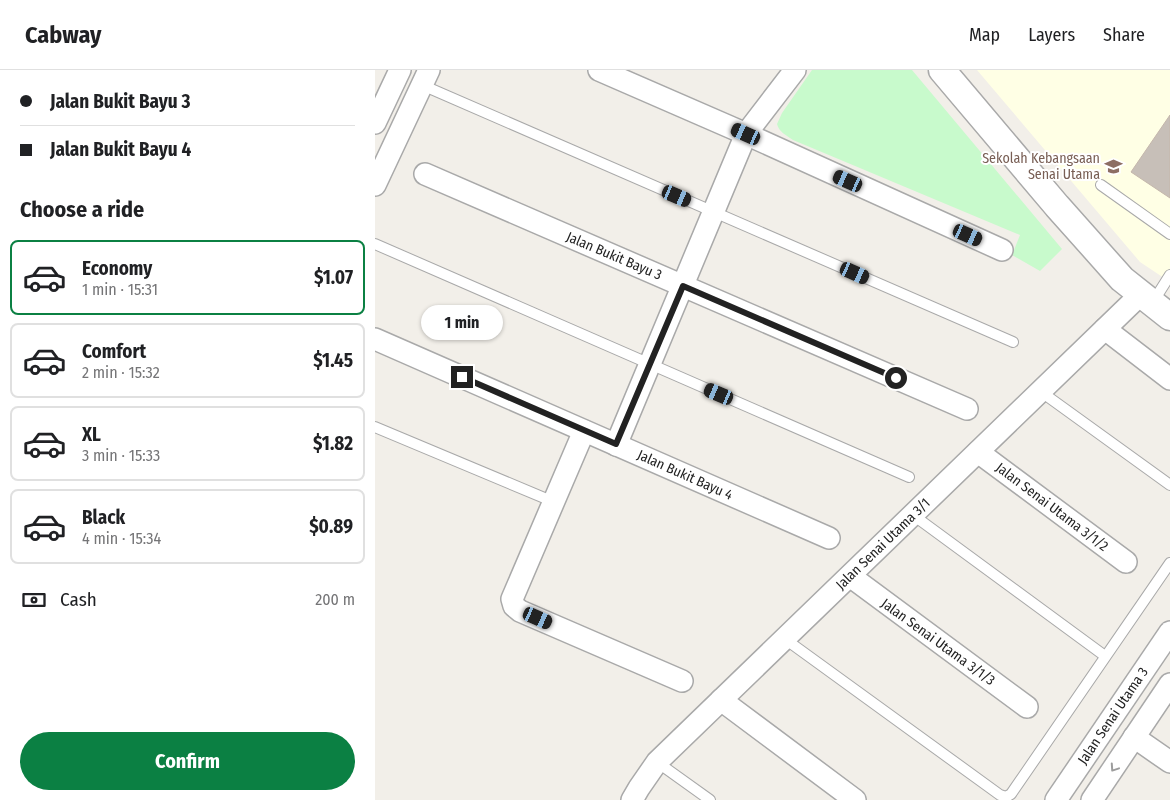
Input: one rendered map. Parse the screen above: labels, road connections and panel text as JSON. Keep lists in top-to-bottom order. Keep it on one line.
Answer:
{"streets":{"street":["Jalan Bukit Bayu 3","Jalan Bukit Bayu 4","Jalan Senai Utama 3/1/2","Jalan Senai Utama 3/1","Jalan Senai Utama 3/1/3","Jalan Senai Utama 3"]},"crossings":[["Jalan Senai Utama 3/1/2","Jalan Senai Utama 3/1"],["Jalan Senai Utama 3/1","Jalan Senai Utama 3/1/3"]],"places":{"school or university":["Sekolah Kebangsaan Senai Utama"]},"page":{"header":"Cabway","nav":["Map","Layers","Share"],"banner":["Jalan Bukit Bayu 3","Jalan Bukit Bayu 4"],"heading":"Choose a ride","list":[{"name":"Economy","note":"1 min · 15:31","value":"$1.07"},{"name":"Comfort","note":"2 min · 15:32","value":"$1.45"},{"name":"XL","note":"3 min · 15:33","value":"$1.82"},{"name":"Black","note":"4 min · 15:34","value":"$0.89"}],"bubble":"1 min","pay":["Cash","200 m"],"buttons":"Confirm"}}
